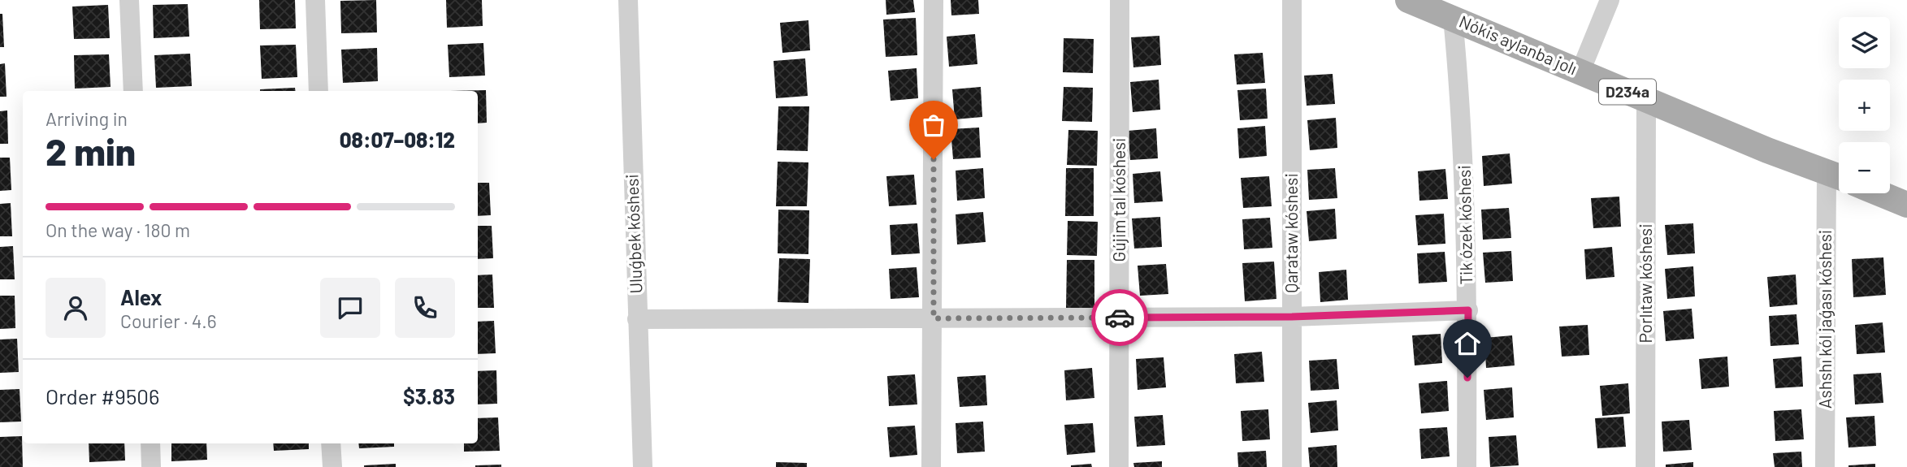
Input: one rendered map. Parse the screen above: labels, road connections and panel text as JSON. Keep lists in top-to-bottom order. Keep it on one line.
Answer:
{"streets":{"main road":["Nókis aylanba jolı","D234a"],"street":["Gújim tal kóshesi","Tik ózek kóshesi","Qarataw kóshesi","Uluǵbek kóshesi","Porlıtaw kóshesi","Ashshı kól jaǵası kóshesi"]},"crossings":[["Nókis aylanba jolı","Tik ózek kóshesi"],["Nókis aylanba jolı","Porlıtaw kóshesi"],["Nókis aylanba jolı","Ashshı kól jaǵası kóshesi"]],"page":{"map_buttons":["+","−"],"heading":["2 min","Arriving in","08:07–08:12"],"panel":["Alex","Courier · 4.6","Order #9506","$3.83"],"bar":"On the way · 180 m"}}
